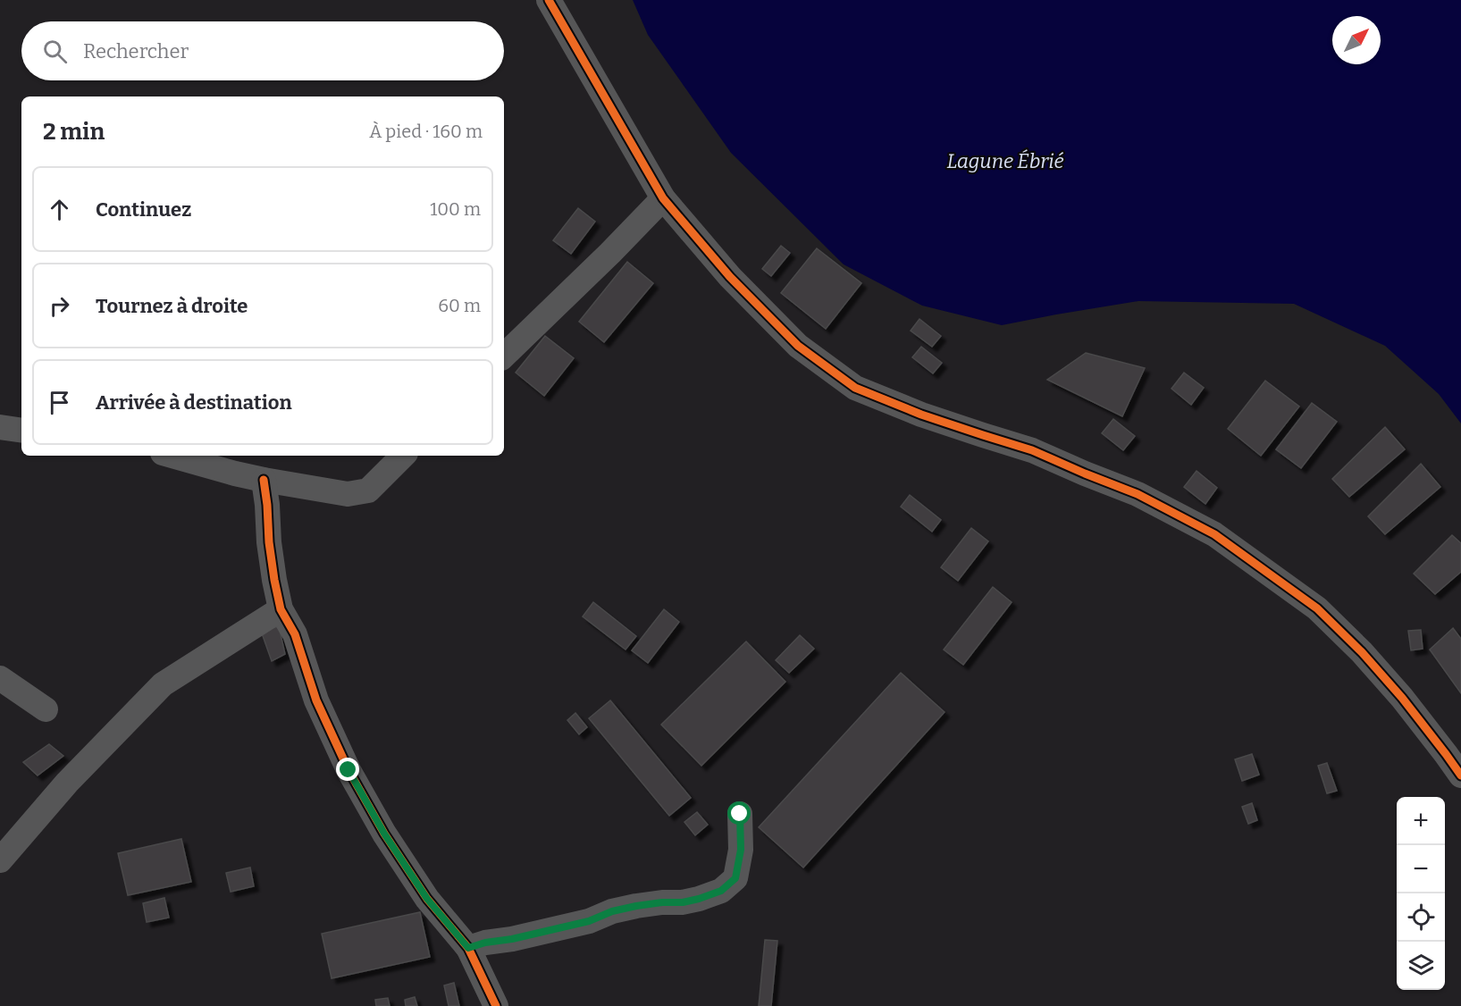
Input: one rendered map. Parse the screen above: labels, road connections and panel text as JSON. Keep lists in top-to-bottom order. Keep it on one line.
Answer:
{"water":["Lagune Ébrié"],"north":"top right","page":{"search":"Rechercher","heading":["2 min","À pied · 160 m"],"list":[["Continuez","100 m"],["Tournez à droite","60 m"],"Arrivée à destination"],"map_buttons":["+","−"]}}
